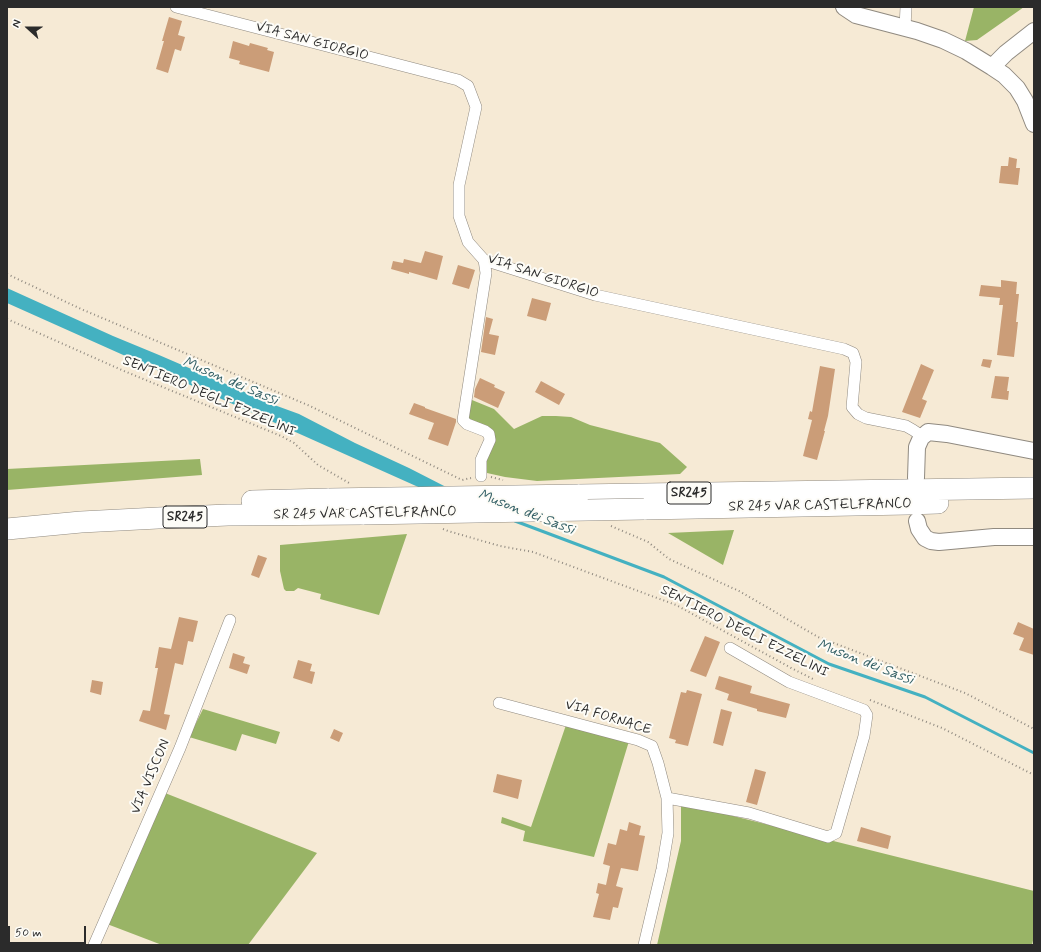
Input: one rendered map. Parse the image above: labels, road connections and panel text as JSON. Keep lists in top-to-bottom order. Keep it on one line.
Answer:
{"streets":{"highway":["SR245","SR 245 VAR CASTELFRANCO"],"street":["VIA SAN GIORGIO","VIA FORNACE","VIA VISCON"],"path":["SENTIERO DEGLI EZZELINI"]},"water":["Muson dei Sassi"],"scale_bar":"50 m","north":"left"}
